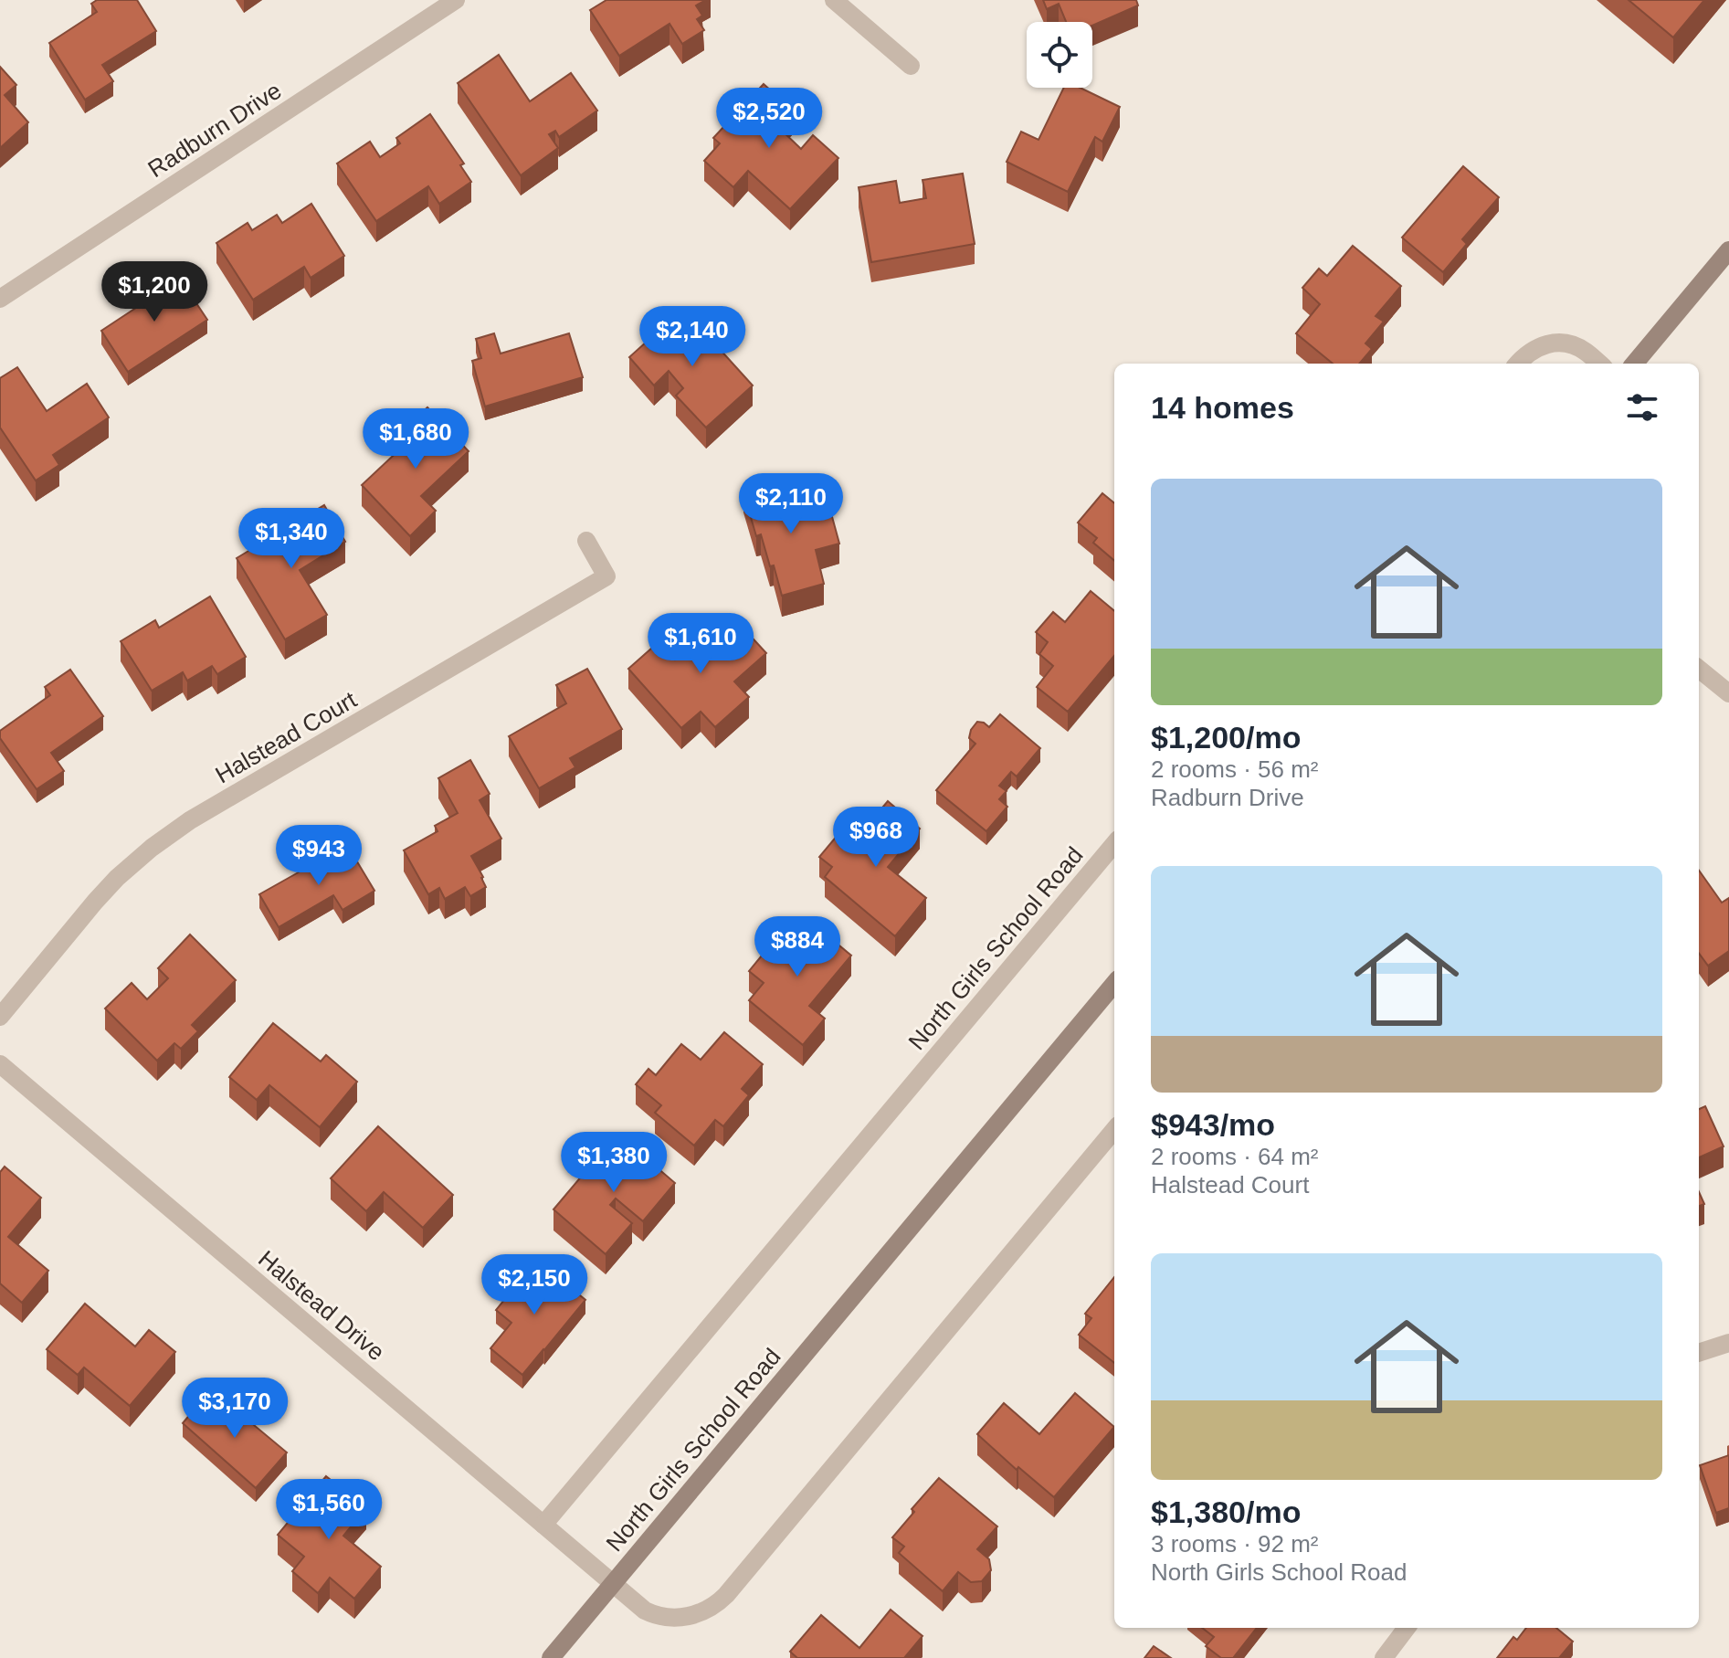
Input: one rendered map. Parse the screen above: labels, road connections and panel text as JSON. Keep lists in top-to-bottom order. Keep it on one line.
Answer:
{"streets":{"main road":["North Girls School Road"],"street":["Radburn Drive","Halstead Court","Halstead Drive"]},"crossings":[["North Girls School Road","Halstead Drive"]],"page":{"price":["$2,520","$1,200","$2,140","$1,680","$2,110","$1,340","$1,610","$968","$943","$884","$1,380","$2,150","$3,170","$1,560"],"heading":"14 homes","list":[{"name":"$1,200/mo","note":"2 rooms · 56 m² · Radburn Drive"},{"name":"$943/mo","note":"2 rooms · 64 m² · Halstead Court"},{"name":"$1,380/mo","note":"3 rooms · 92 m² · North Girls School Road"}]}}
